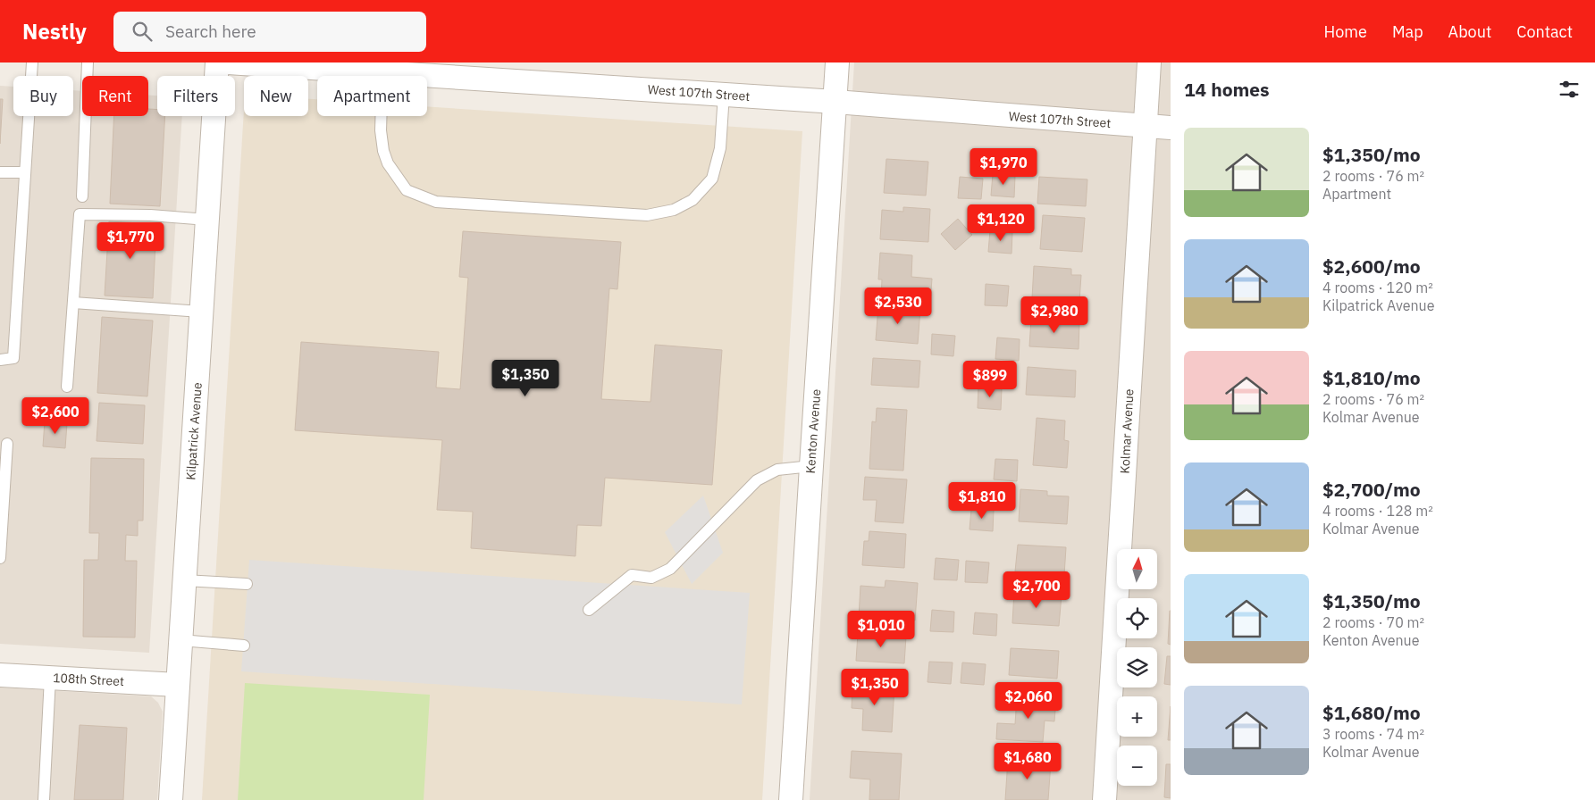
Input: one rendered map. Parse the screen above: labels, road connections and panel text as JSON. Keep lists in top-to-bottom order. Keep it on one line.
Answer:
{"streets":{"street":["West 107th Street","Kilpatrick Avenue","Kenton Avenue","Kolmar Avenue","108th Street"]},"crossings":[["West 107th Street","Kenton Avenue"],["West 107th Street","Kolmar Avenue"],["Kilpatrick Avenue","108th Street"]],"north":"top","page":{"header":"Nestly","search":"Search here","nav":["Home","Map","About","Contact"],"heading":"14 homes","chip":["Buy","Rent","Filters","New","Apartment"],"list":[{"name":"$1,350/mo","note":"2 rooms · 76 m² · Apartment"},{"name":"$2,600/mo","note":"4 rooms · 120 m² · Kilpatrick Avenue"},{"name":"$1,810/mo","note":"2 rooms · 76 m² · Kolmar Avenue"},{"name":"$2,700/mo","note":"4 rooms · 128 m² · Kolmar Avenue"},{"name":"$1,350/mo","note":"2 rooms · 70 m² · Kenton Avenue"},{"name":"$1,680/mo","note":"3 rooms · 74 m² · Kolmar Avenue"}],"price":["$1,970","$1,120","$1,770","$2,530","$2,980","$1,350","$899","$2,600","$1,810","$2,700","$1,010","$1,350","$2,060","$1,680"],"map_buttons":["+","−"]}}
